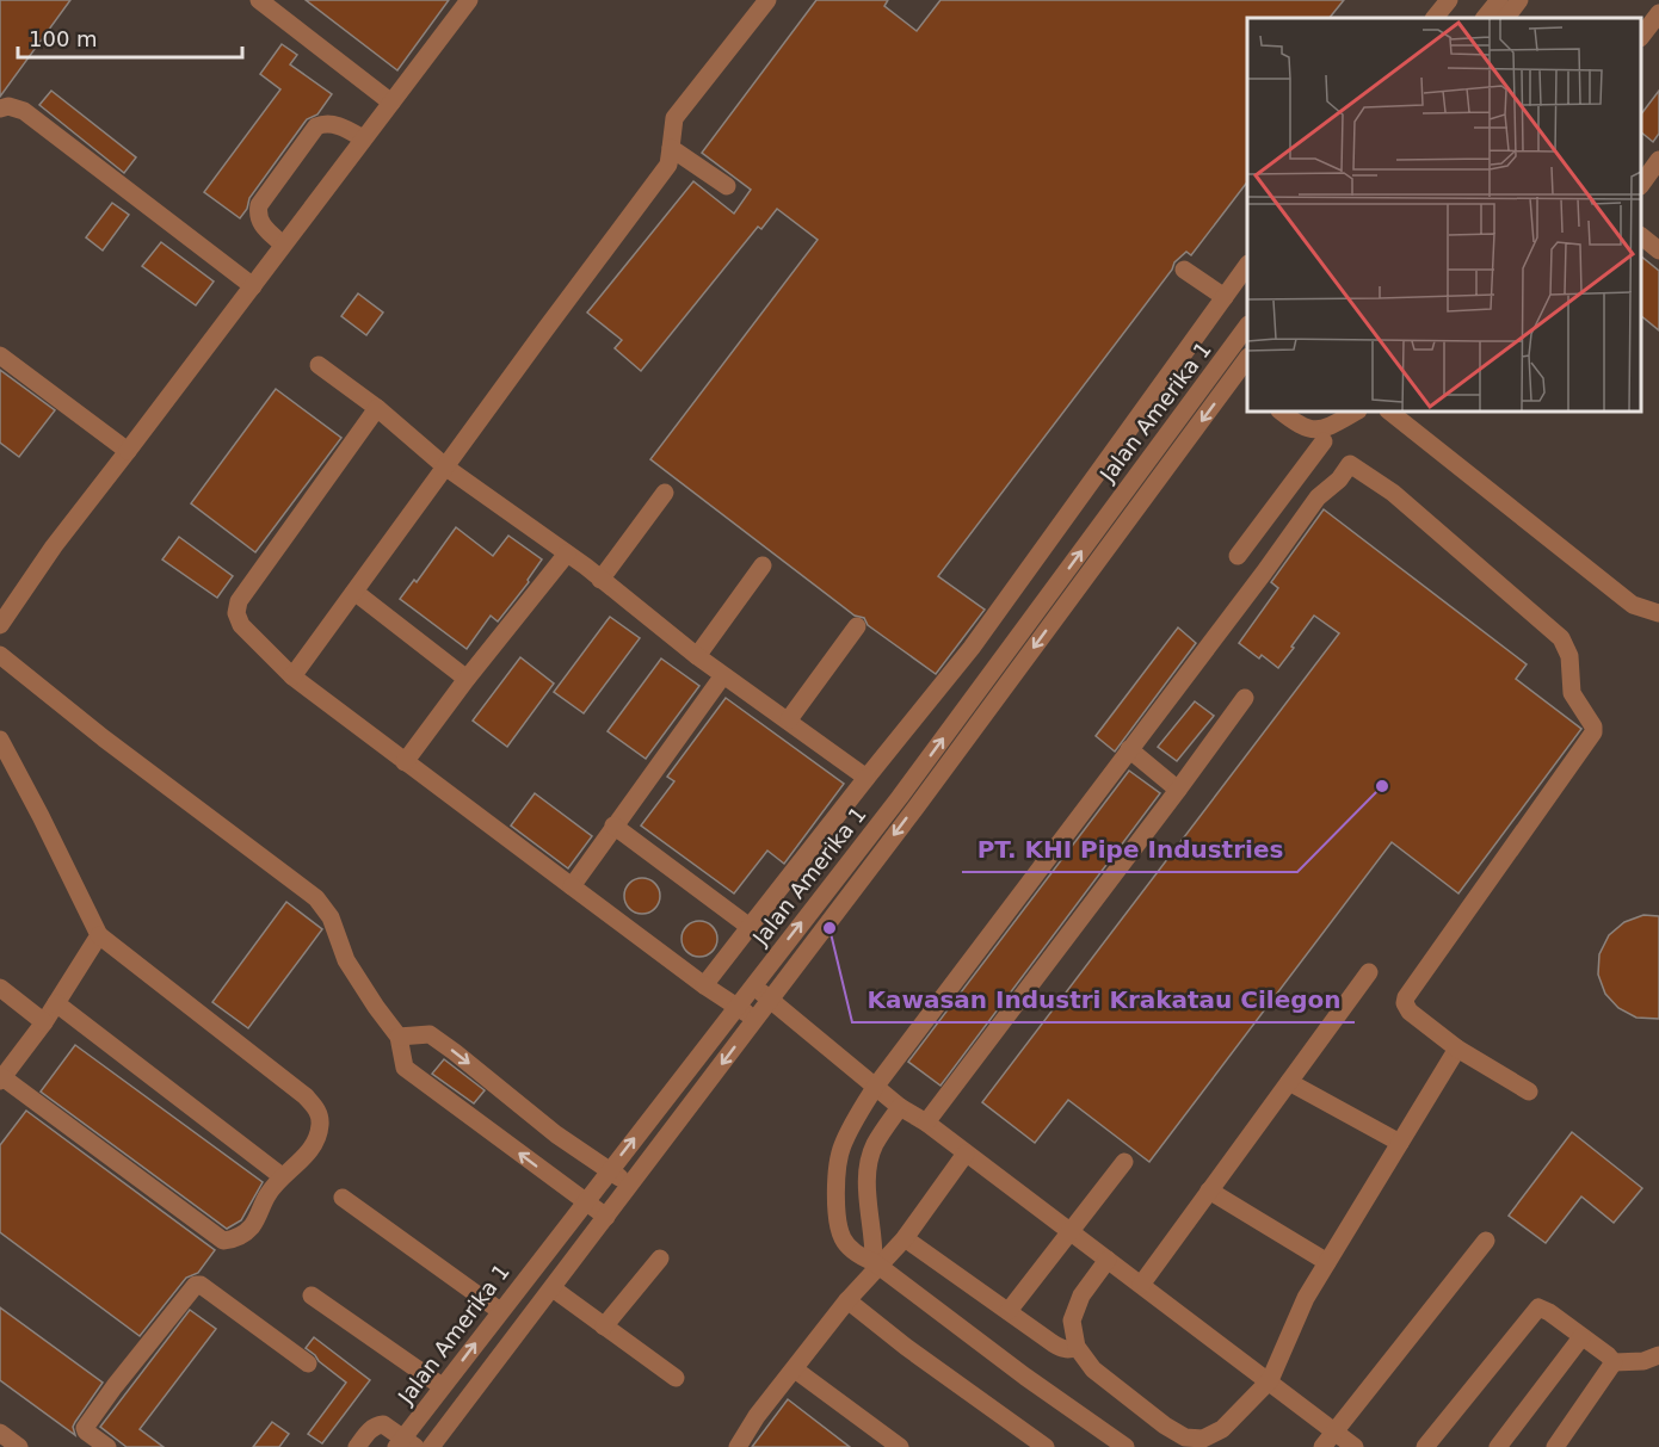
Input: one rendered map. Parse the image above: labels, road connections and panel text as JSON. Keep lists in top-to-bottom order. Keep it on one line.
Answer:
{"streets":{"street":["Jalan Amerika 1"]},"places":["PT. KHI Pipe Industries","Kawasan Industri Krakatau Cilegon"],"scale_bar":"100 m"}
